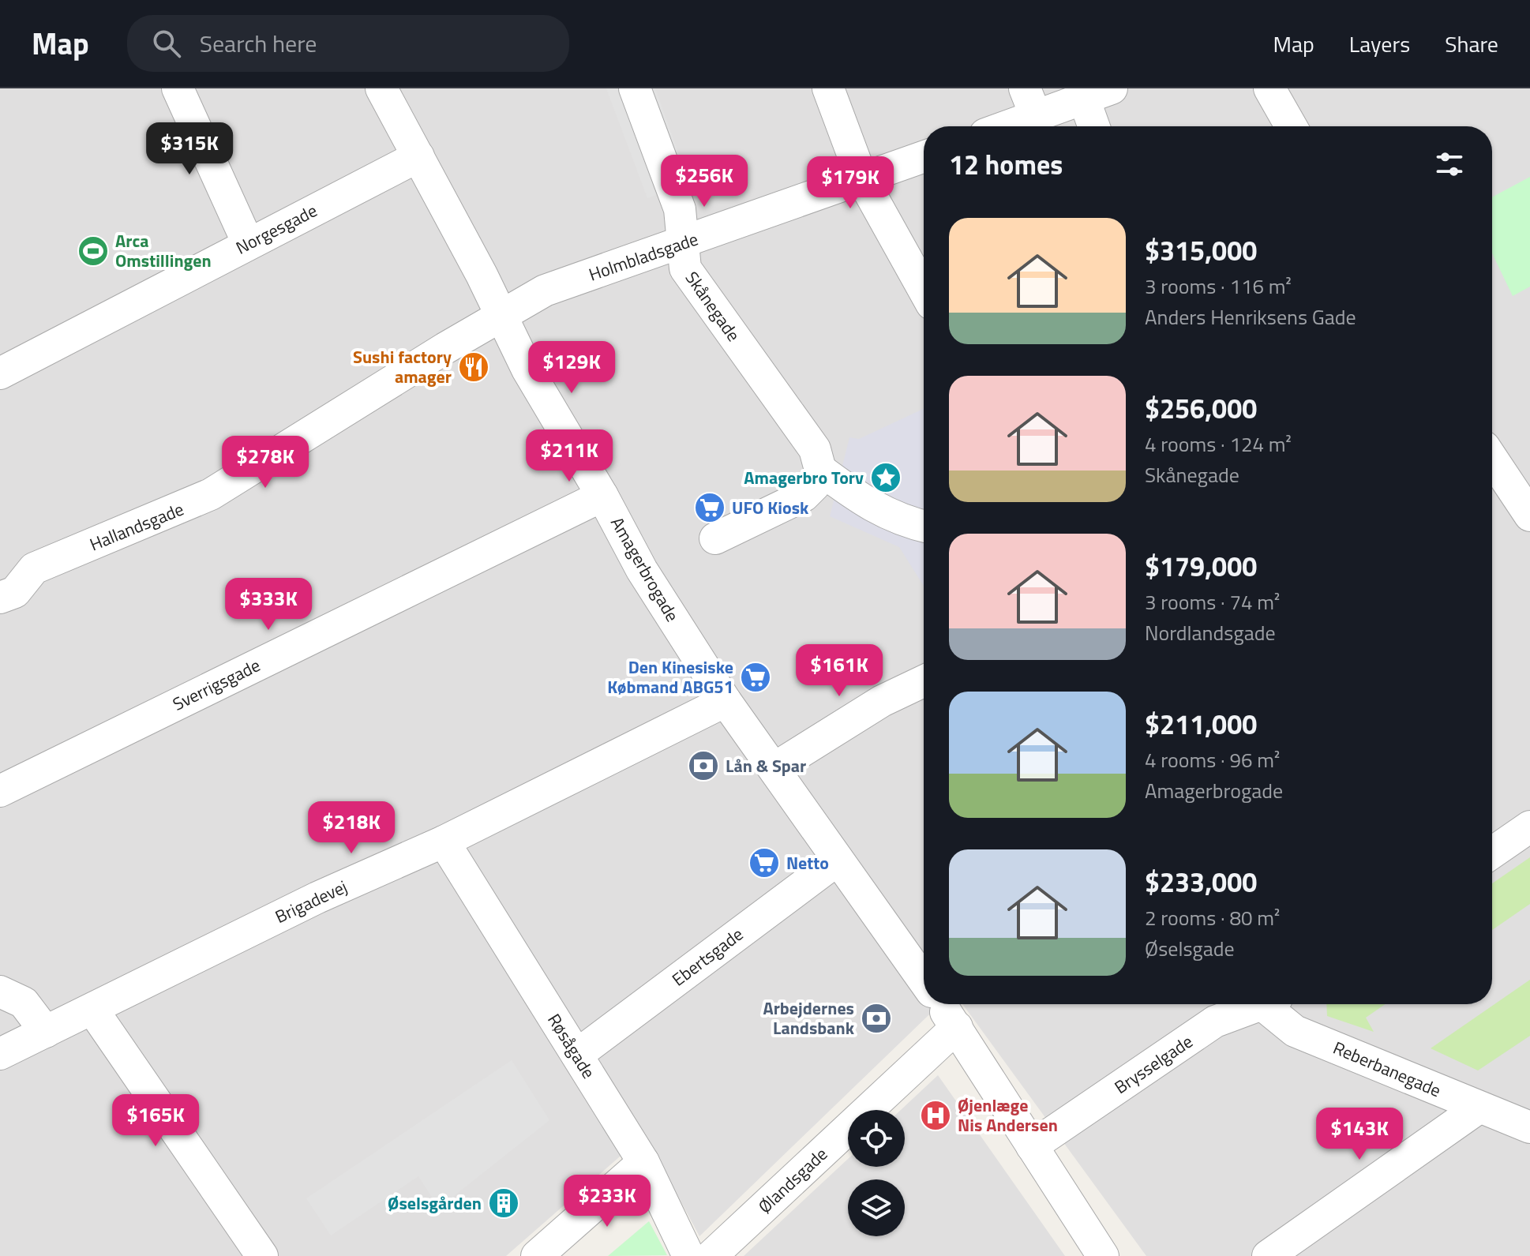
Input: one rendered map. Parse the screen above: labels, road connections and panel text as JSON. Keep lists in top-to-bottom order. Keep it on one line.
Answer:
{"streets":{"street":["Norgesgade","Holmbladsgade","Skånegade","Hallandsgade","Amagerbrogade","Sverrigsgade","Brigadevej","Ebertsgade","Røsågade","Brysselgade","Reberbanegade","Ølandsgade"]},"crossings":[["Norgesgade","Amagerbrogade"],["Holmbladsgade","Skånegade"],["Holmbladsgade","Hallandsgade"],["Holmbladsgade","Amagerbrogade"],["Hallandsgade","Amagerbrogade"],["Amagerbrogade","Sverrigsgade"],["Amagerbrogade","Brigadevej"],["Amagerbrogade","Ebertsgade"],["Brigadevej","Røsågade"],["Ebertsgade","Røsågade"]],"places":{"sports":["Arca Omstillingen"],"restaurant":["Sushi factory amager"],"place":["Amagerbro Torv"],"supermarket":["UFO Kiosk","Den Kinesiske Købmand ABG51","Netto"],"bank":["Lån & Spar","Arbejdernes Landsbank"],"hospital":["Øjenlæge Nis Andersen"],"building":["Øselsgården"]},"page":{"header":"Map","search":"Search here","nav":["Map","Layers","Share"],"price":["$315K","$256K","$179K","$129K","$211K","$278K","$333K","$161K","$218K","$165K","$143K","$233K"],"heading":"12 homes","list":[{"name":"$315,000","note":"3 rooms · 116 m² · Anders Henriksens Gade"},{"name":"$256,000","note":"4 rooms · 124 m² · Skånegade"},{"name":"$179,000","note":"3 rooms · 74 m² · Nordlandsgade"},{"name":"$211,000","note":"4 rooms · 96 m² · Amagerbrogade"},{"name":"$233,000","note":"2 rooms · 80 m² · Øselsgade"}]}}
